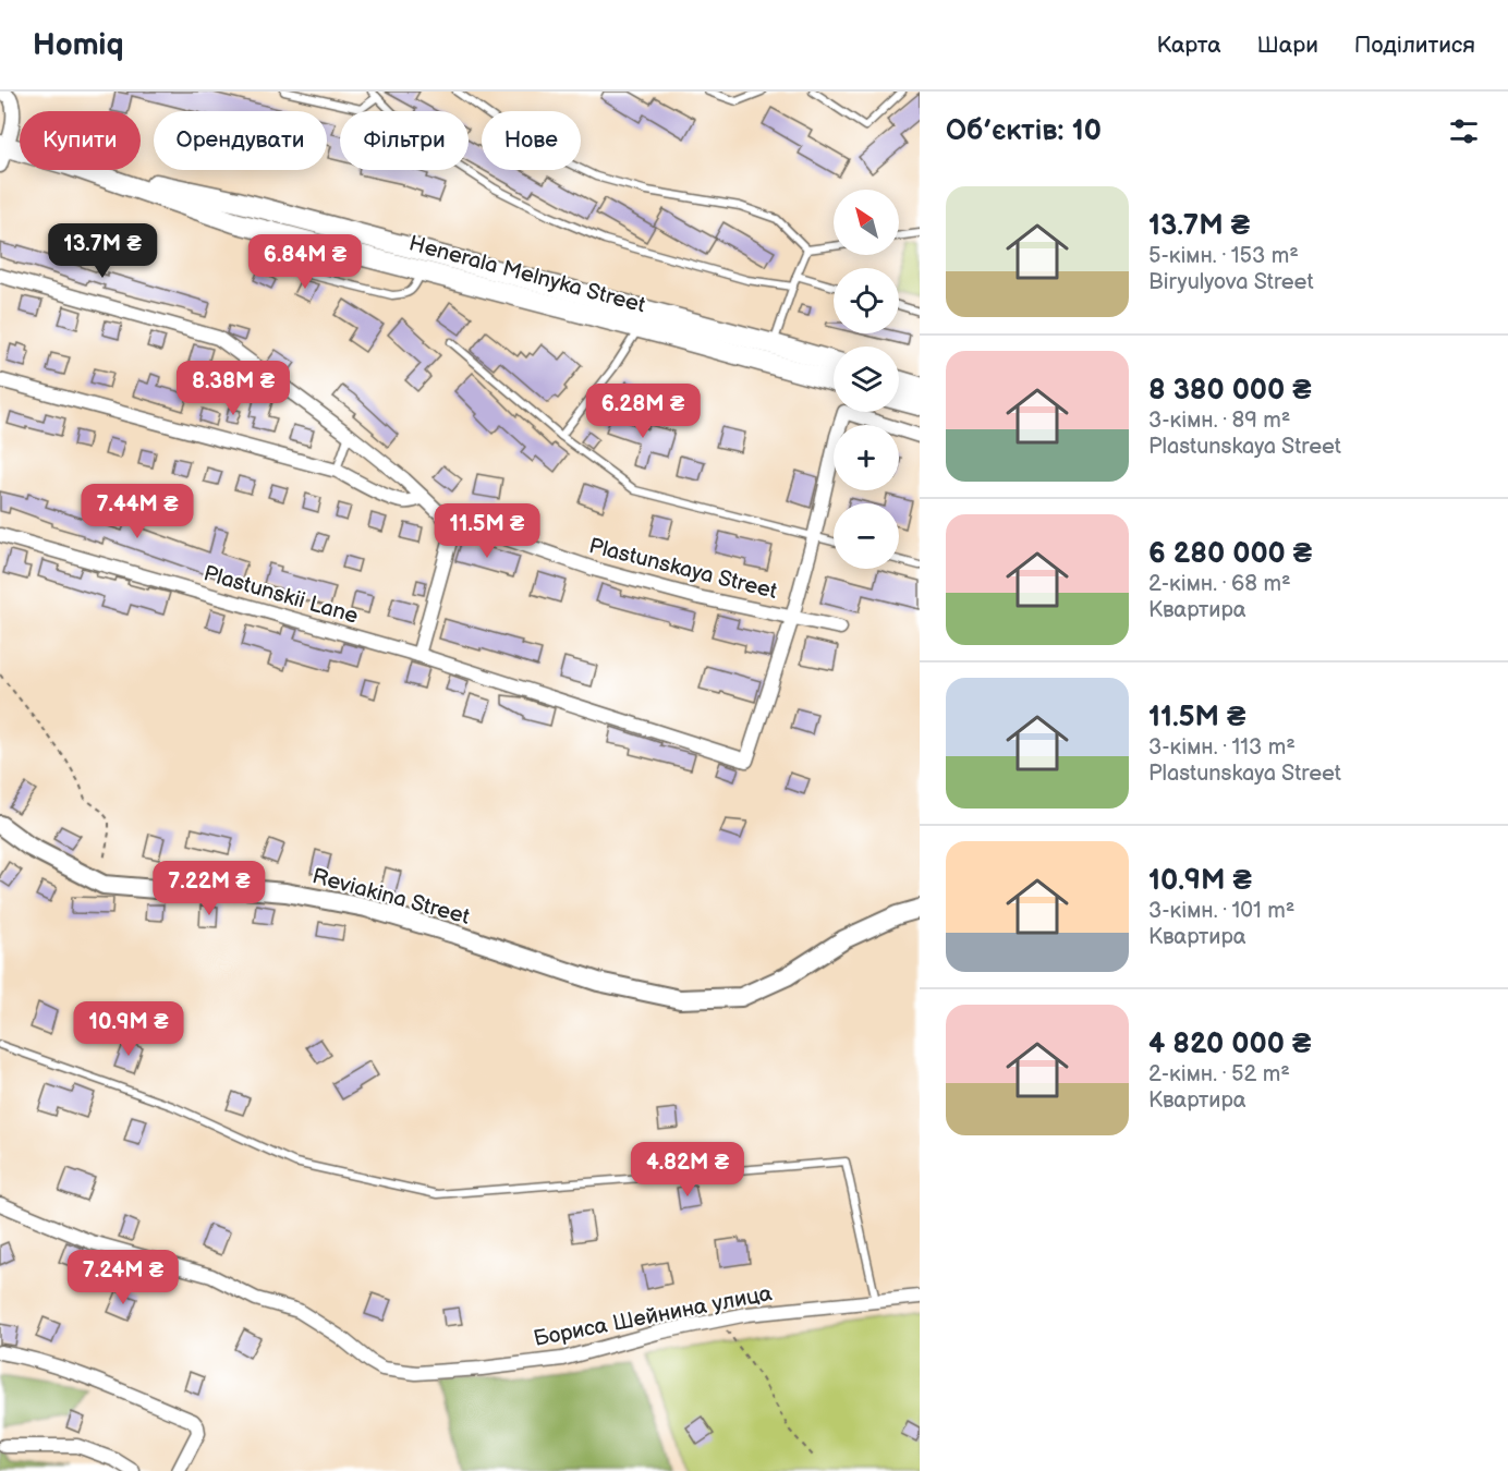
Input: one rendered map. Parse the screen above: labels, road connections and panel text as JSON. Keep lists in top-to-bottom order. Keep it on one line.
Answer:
{"streets":{"main road":["Henerala Melnyka Street","Reviakina Street"],"street":["Plastunskaya Street","Plastunskii Lane","Бориса Шейнина улица"]},"crossings":[["Plastunskaya Street","Plastunskii Lane"]],"north":"top left","page":{"header":"Homiq","nav":["Карта","Шари","Поділитися"],"heading":"Об’єктів: 10","chip":["Купити","Орендувати","Фільтри","Нове"],"list":[{"name":"13.7M ₴","note":"5-кімн. · 153 m² · Biryulyova Street"},{"name":"8 380 000 ₴","note":"3-кімн. · 89 m² · Plastunskaya Street"},{"name":"6 280 000 ₴","note":"2-кімн. · 68 m² · Квартира"},{"name":"11.5M ₴","note":"3-кімн. · 113 m² · Plastunskaya Street"},{"name":"10.9M ₴","note":"3-кімн. · 101 m² · Квартира"},{"name":"4 820 000 ₴","note":"2-кімн. · 52 m² · Квартира"}],"map_buttons":["+","−"],"price":["13.7M ₴","6.84M ₴","8.38M ₴","6.28M ₴","7.44M ₴","11.5M ₴","7.22M ₴","10.9M ₴","4.82M ₴","7.24M ₴"]}}
